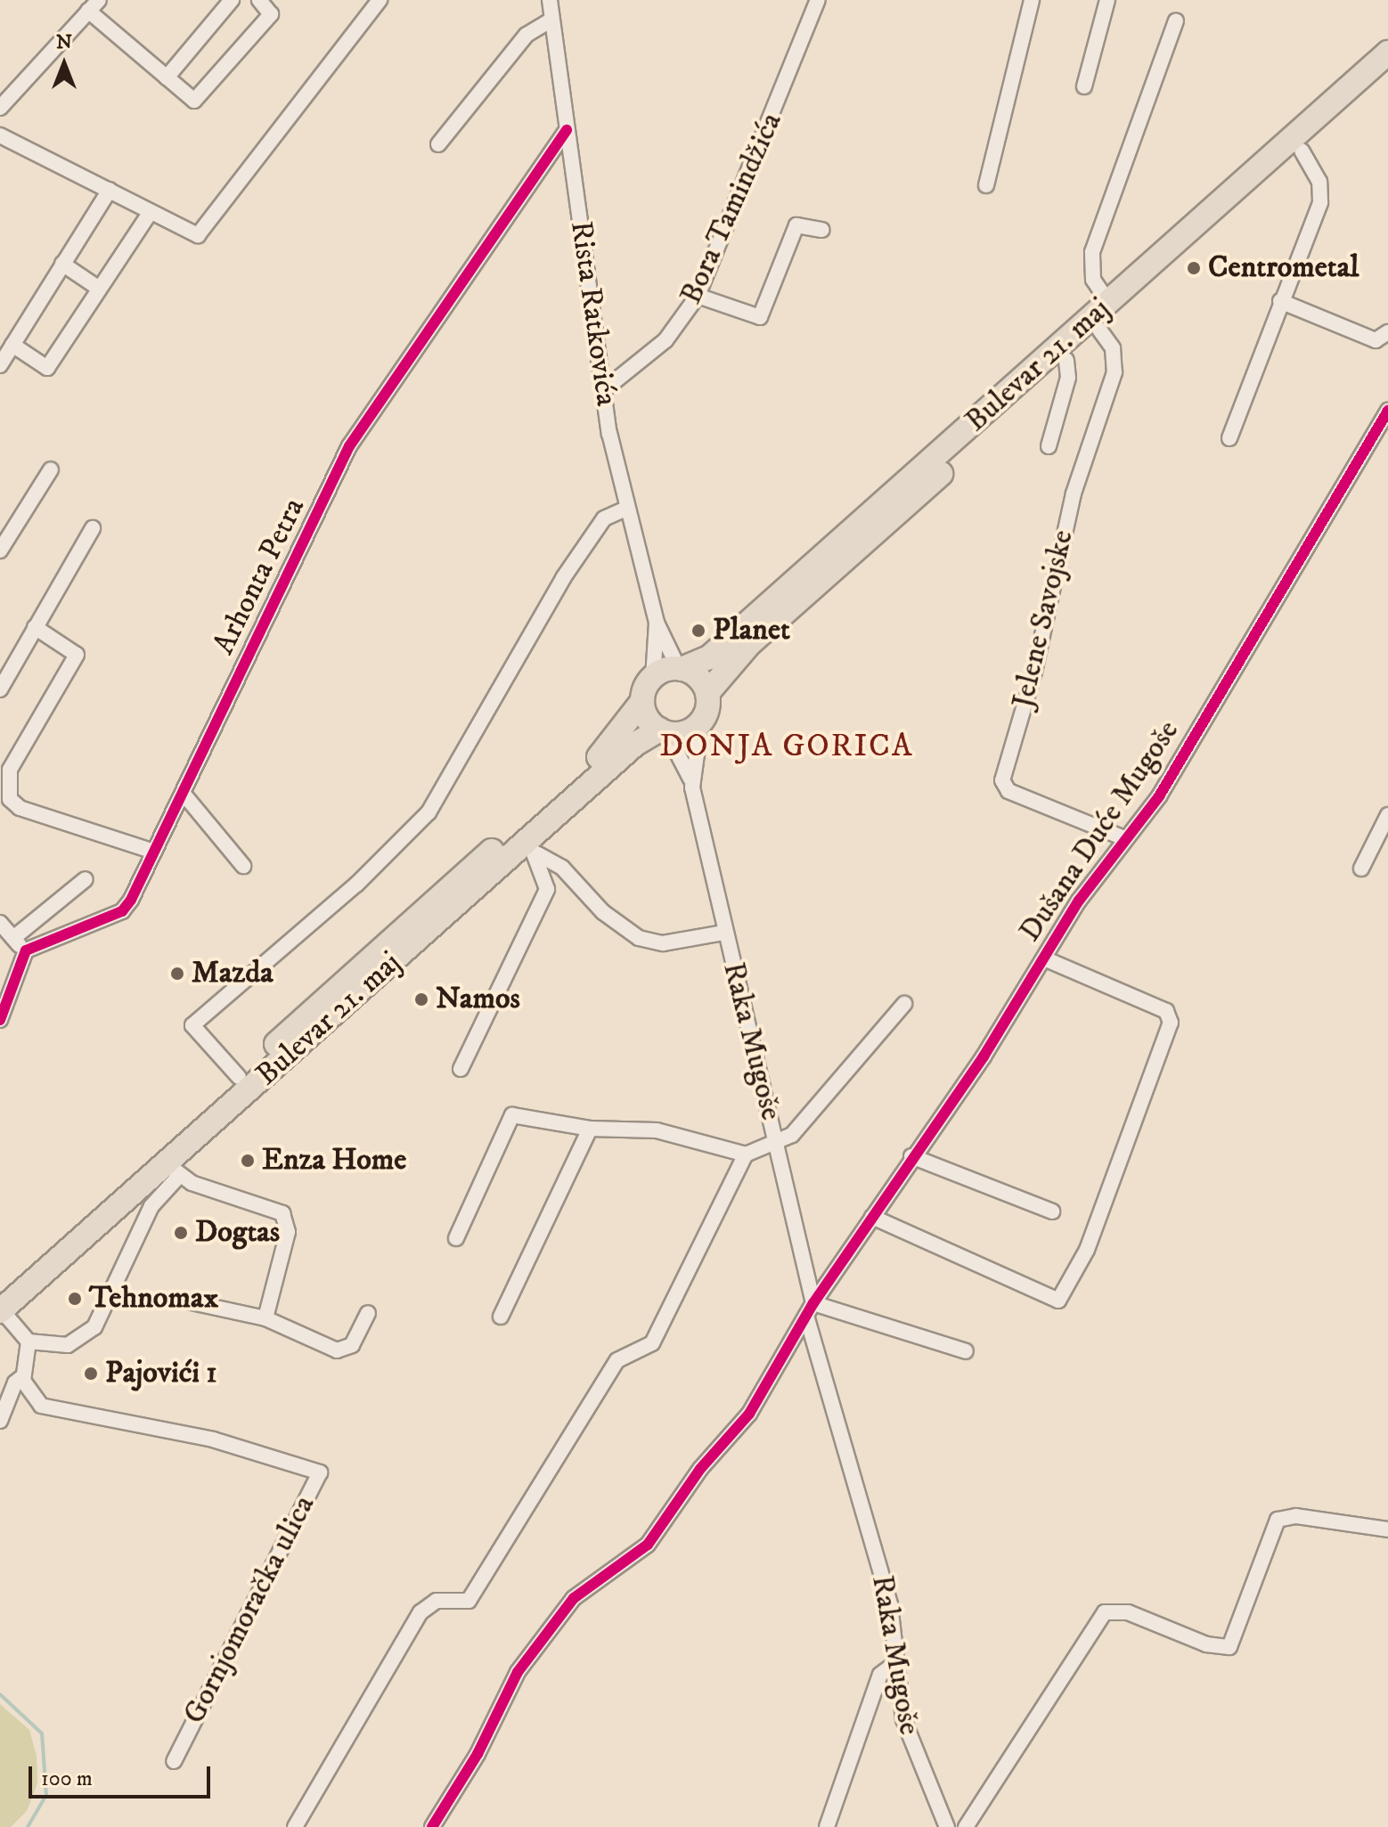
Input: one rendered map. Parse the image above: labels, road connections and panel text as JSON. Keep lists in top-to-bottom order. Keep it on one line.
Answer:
{"streets":{"main road":["Bulevar 21. maj"],"street":["Bora Tamindžića","Rista Ratkovića","Arhonta Petra","Jelene Savojske","Dušana Duće Mugoše","Raka Mugoše","Gornjomoračka ulica"]},"crossings":[["Bora Tamindžića","Rista Ratkovića"],["Rista Ratkovića","Bulevar 21. maj"],["Rista Ratkovića","Arhonta Petra"],["Rista Ratkovića","Raka Mugoše"],["Bulevar 21. maj","Jelene Savojske"],["Bulevar 21. maj","Raka Mugoše"],["Jelene Savojske","Dušana Duće Mugoše"],["Dušana Duće Mugoše","Raka Mugoše"]],"districts":["DONJA GORICA"],"places":["Centrometal","Planet","Mazda","Namos","Enza Home","Dogtas","Tehnomax","Pajovići 1"],"scale_bar":"100 m","north":"top"}
